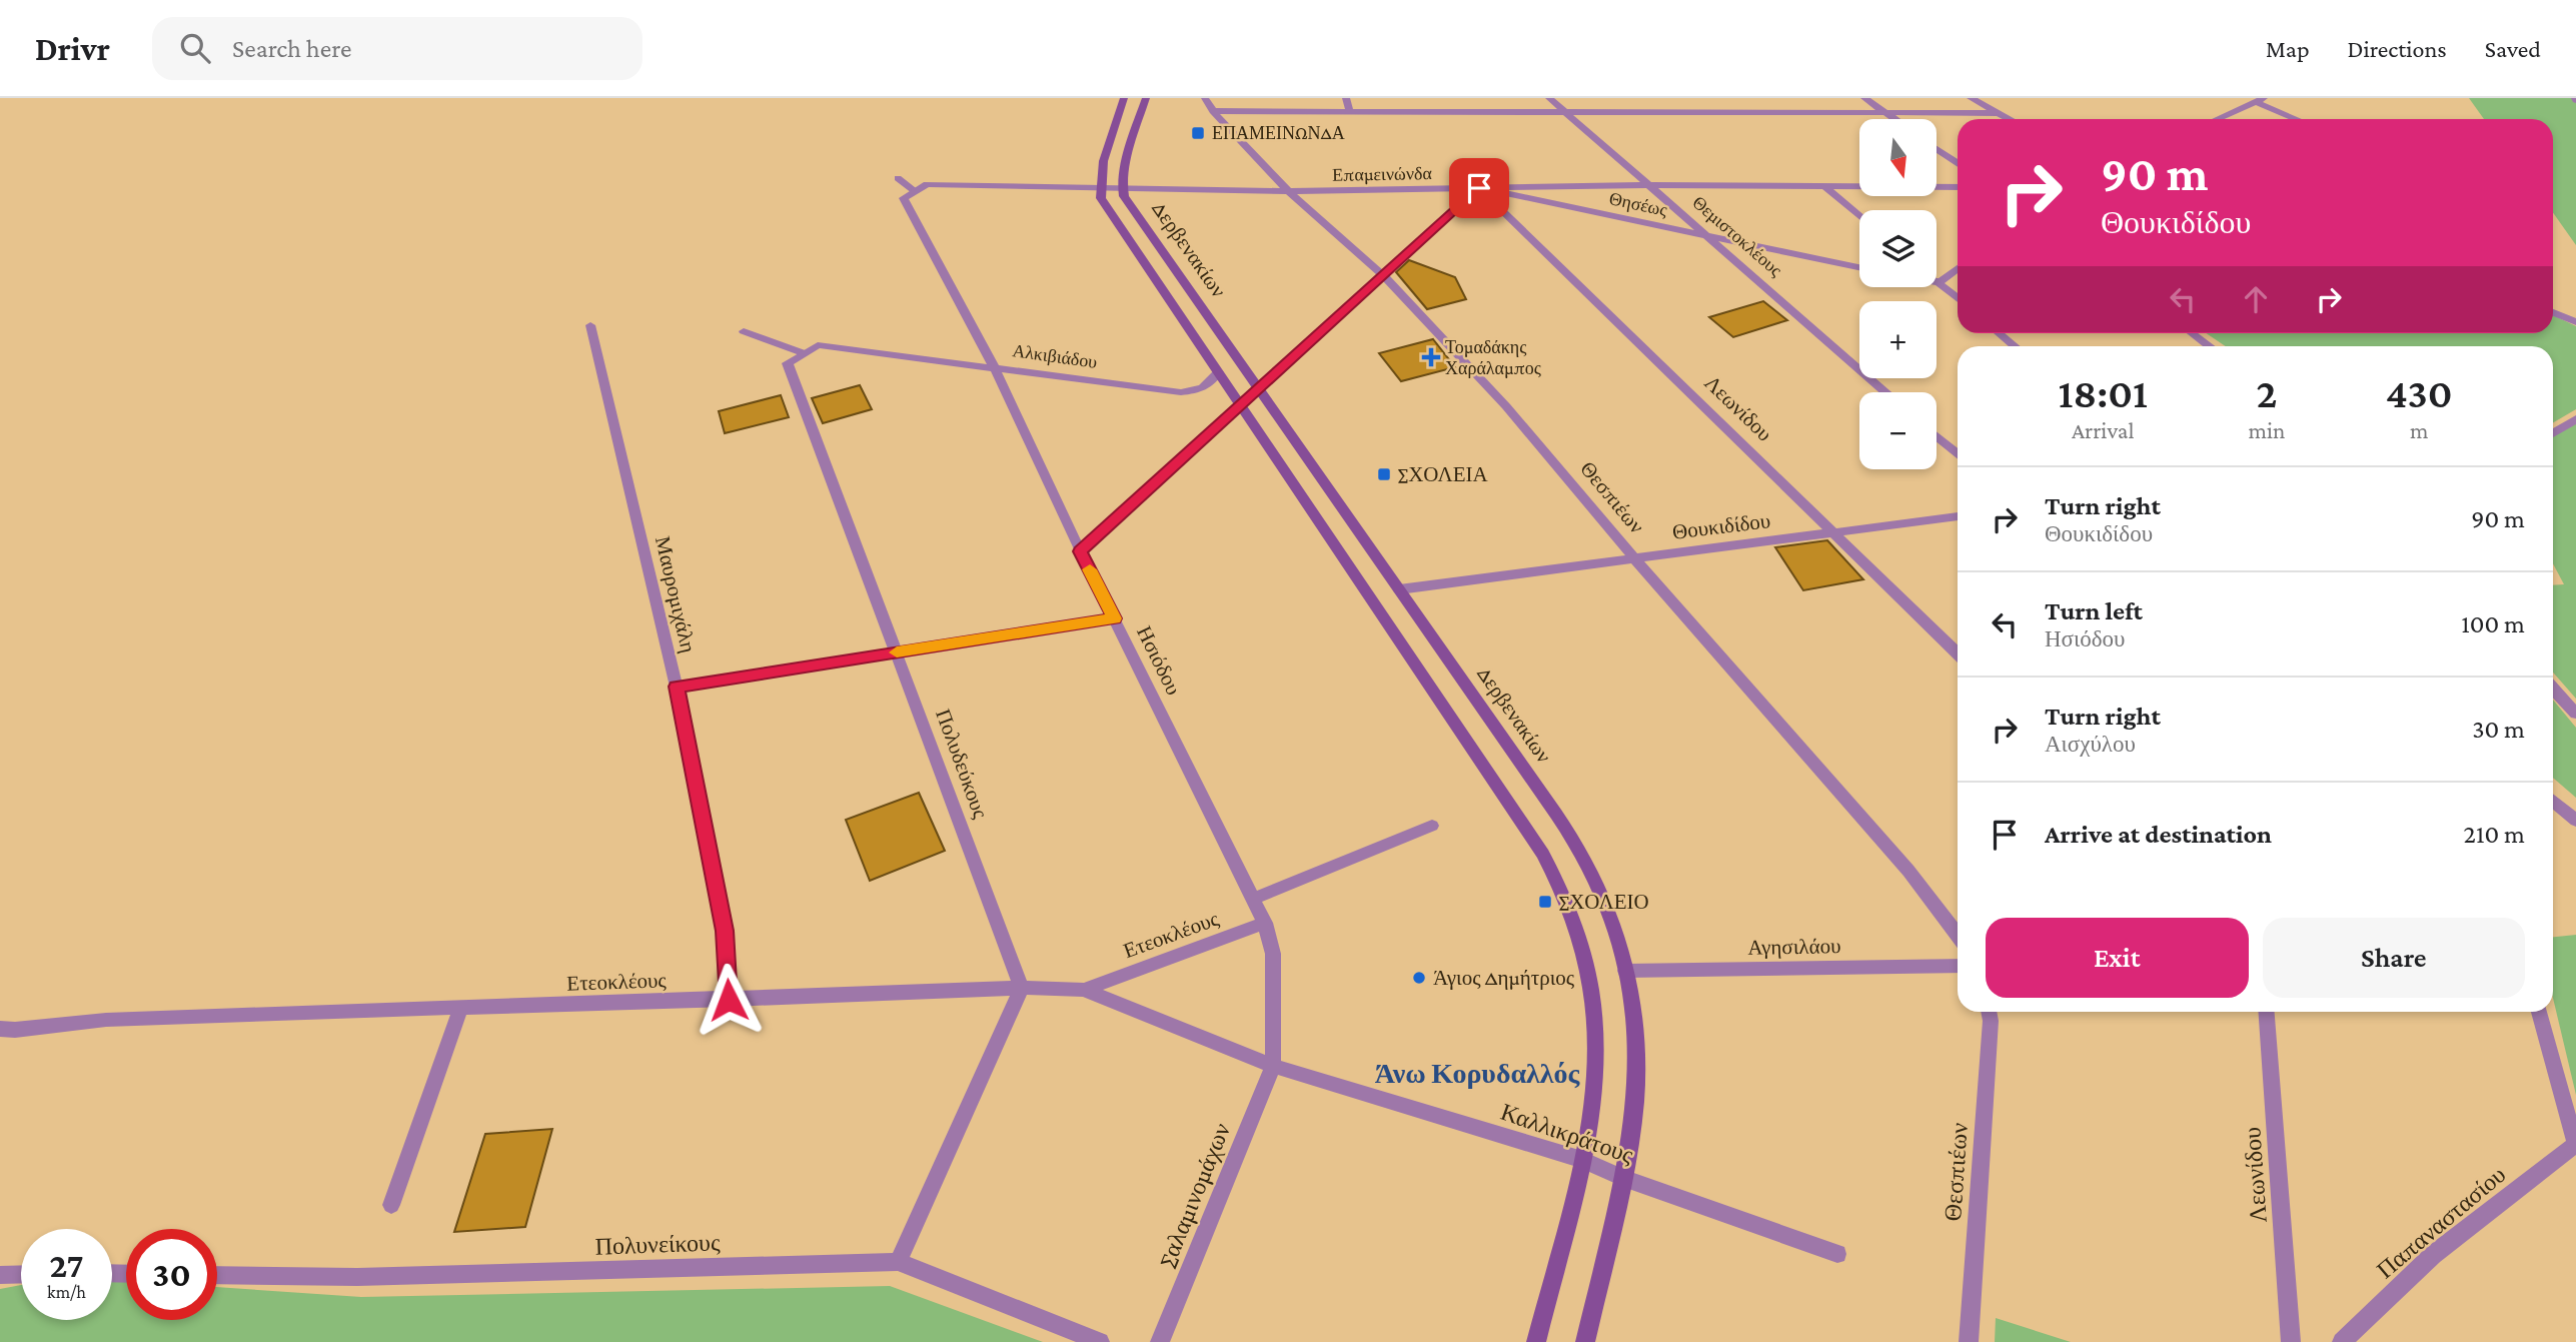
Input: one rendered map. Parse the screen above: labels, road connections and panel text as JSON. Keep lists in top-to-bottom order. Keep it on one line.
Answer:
{"streets":{"street":["Επαμεινώνδα","Θησέως","Θεμιστοκλέους","Δερβενακίων","Αλκιβιάδου","Λεωνίδου","Θεσπιέων","Θουκιδίδου","Μαυρομιχάλη","Ησιόδου","Πολυδεύκους","Ετεοκλέους","Αγησιλάου","Καλλικράτους","Σαλαμινομάχων","Παπαναστασίου","Πολυνείκους"]},"crossings":[["Επαμεινώνδα","Θησέως"],["Επαμεινώνδα","Θεμιστοκλέους"],["Επαμεινώνδα","Δερβενακίων"],["Επαμεινώνδα","Λεωνίδου"],["Επαμεινώνδα","Θεσπιέων"],["Επαμεινώνδα","Ησιόδου"],["Θησέως","Θεμιστοκλέους"],["Θησέως","Λεωνίδου"],["Δερβενακίων","Αλκιβιάδου"],["Δερβενακίων","Θουκιδίδου"],["Δερβενακίων","Αγησιλάου"],["Δερβενακίων","Καλλικράτους"],["Αλκιβιάδου","Ησιόδου"],["Αλκιβιάδου","Πολυδεύκους"],["Λεωνίδου","Θουκιδίδου"],["Θεσπιέων","Θουκιδίδου"],["Μαυρομιχάλη","Ετεοκλέους"],["Ησιόδου","Ετεοκλέους"],["Ησιόδου","Καλλικράτους"],["Ησιόδου","Σαλαμινομάχων"],["Πολυδεύκους","Ετεοκλέους"],["Ετεοκλέους","Καλλικράτους"],["Καλλικράτους","Σαλαμινομάχων"]],"districts":["Άνω Κορυδαλλός"],"places":{"transit":["ΕΠΑΜΕΙΝΩΝΔΑ","ΣΧΟΛΕΙΑ","ΣΧΟΛΕΙΟ"],"health":["Τομαδάκης Χαράλαμπος"],"other":["Άγιος Δημήτριος"]},"north":"bottom","page":{"header":"Drivr","search":"Search here","nav":["Map","Directions","Saved"],"map_buttons":["+","−"],"turn":["90 m","Θουκιδίδου"],"eta":["18:01","Arrival","2","min","430","m"],"list":[{"name":"Turn right","note":"Θουκιδίδου","value":"90 m"},{"name":"Turn left","note":"Ησιόδου","value":"100 m"},{"name":"Turn right","note":"Αισχύλου","value":"30 m"},{"name":"Arrive at destination","value":"210 m"}],"buttons":["Exit","Share"],"speed":"27 km/h","limit":"30"}}
